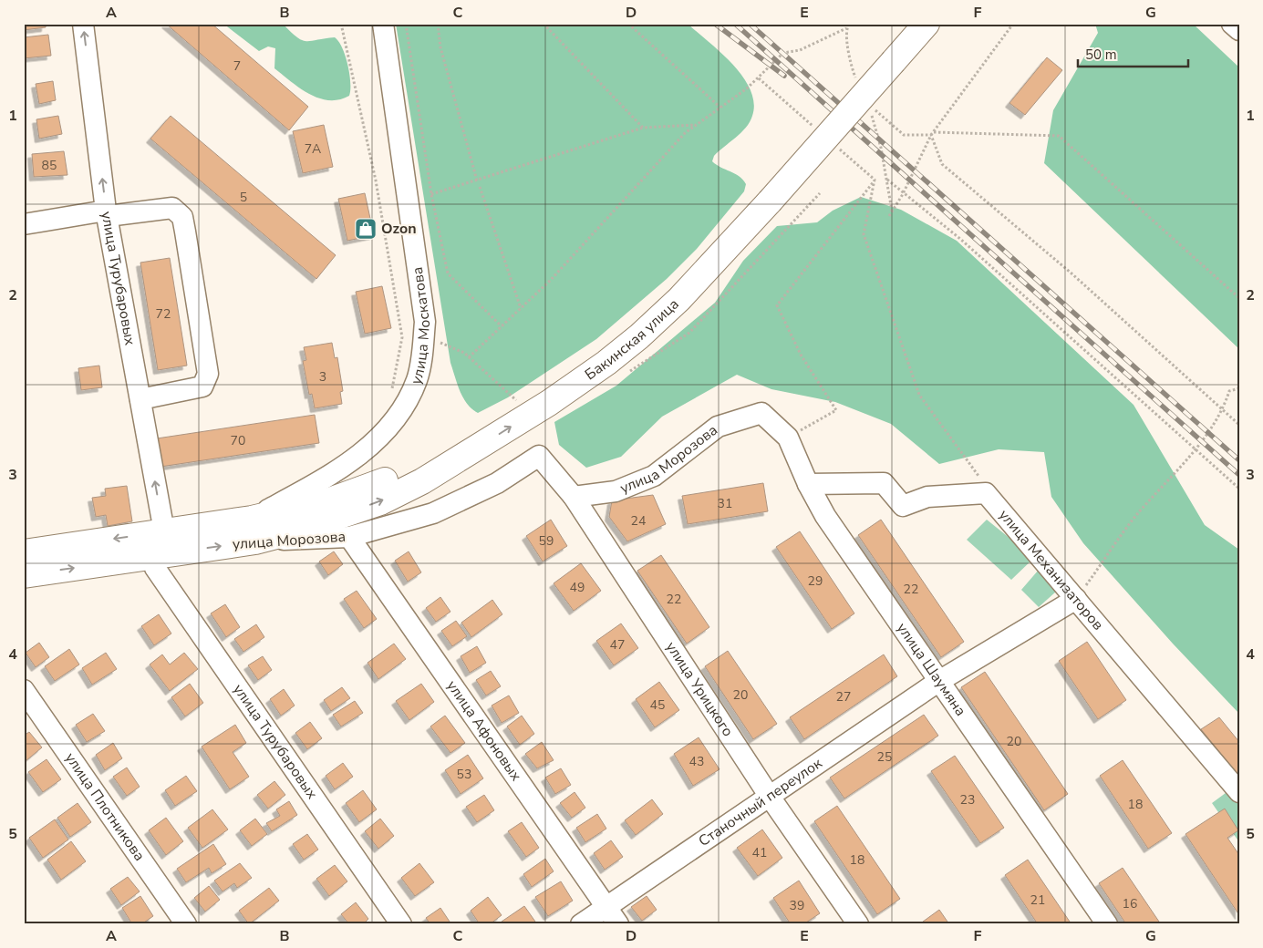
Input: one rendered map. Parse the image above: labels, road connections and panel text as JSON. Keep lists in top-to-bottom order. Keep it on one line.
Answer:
{"streets":{"main road":["Бакинская улица","улица Морозова"],"street":["улица Турубаровых","улица Москатова","улица Механизаторов","улица Шаумяна","улица Урицкого","улица Афоновых","Станочный переулок","улица Плотникова"]},"crossings":[["улица Турубаровых","улица Морозова"],["улица Москатова","Бакинская улица"],["улица Москатова","улица Морозова"],["Бакинская улица","улица Морозова"],["улица Морозова","улица Шаумяна"],["улица Морозова","улица Урицкого"],["улица Морозова","улица Афоновых"],["улица Механизаторов","улица Шаумяна"],["улица Механизаторов","Станочный переулок"],["улица Шаумяна","Станочный переулок"],["улица Урицкого","Станочный переулок"],["улица Афоновых","Станочный переулок"]],"places":{"shop":["Ozon"]},"house_numbers":["7","7А","85","5","72","3","70","31","24","59","29","49","22","22","47","20","27","45","20","25","43","53","23","18","41","18","21","16","39"],"scale_bar":"50 m","grid":{"columns":["A","B","C","D","E","F","G"],"rows":["1","2","3","4","5"]}}
